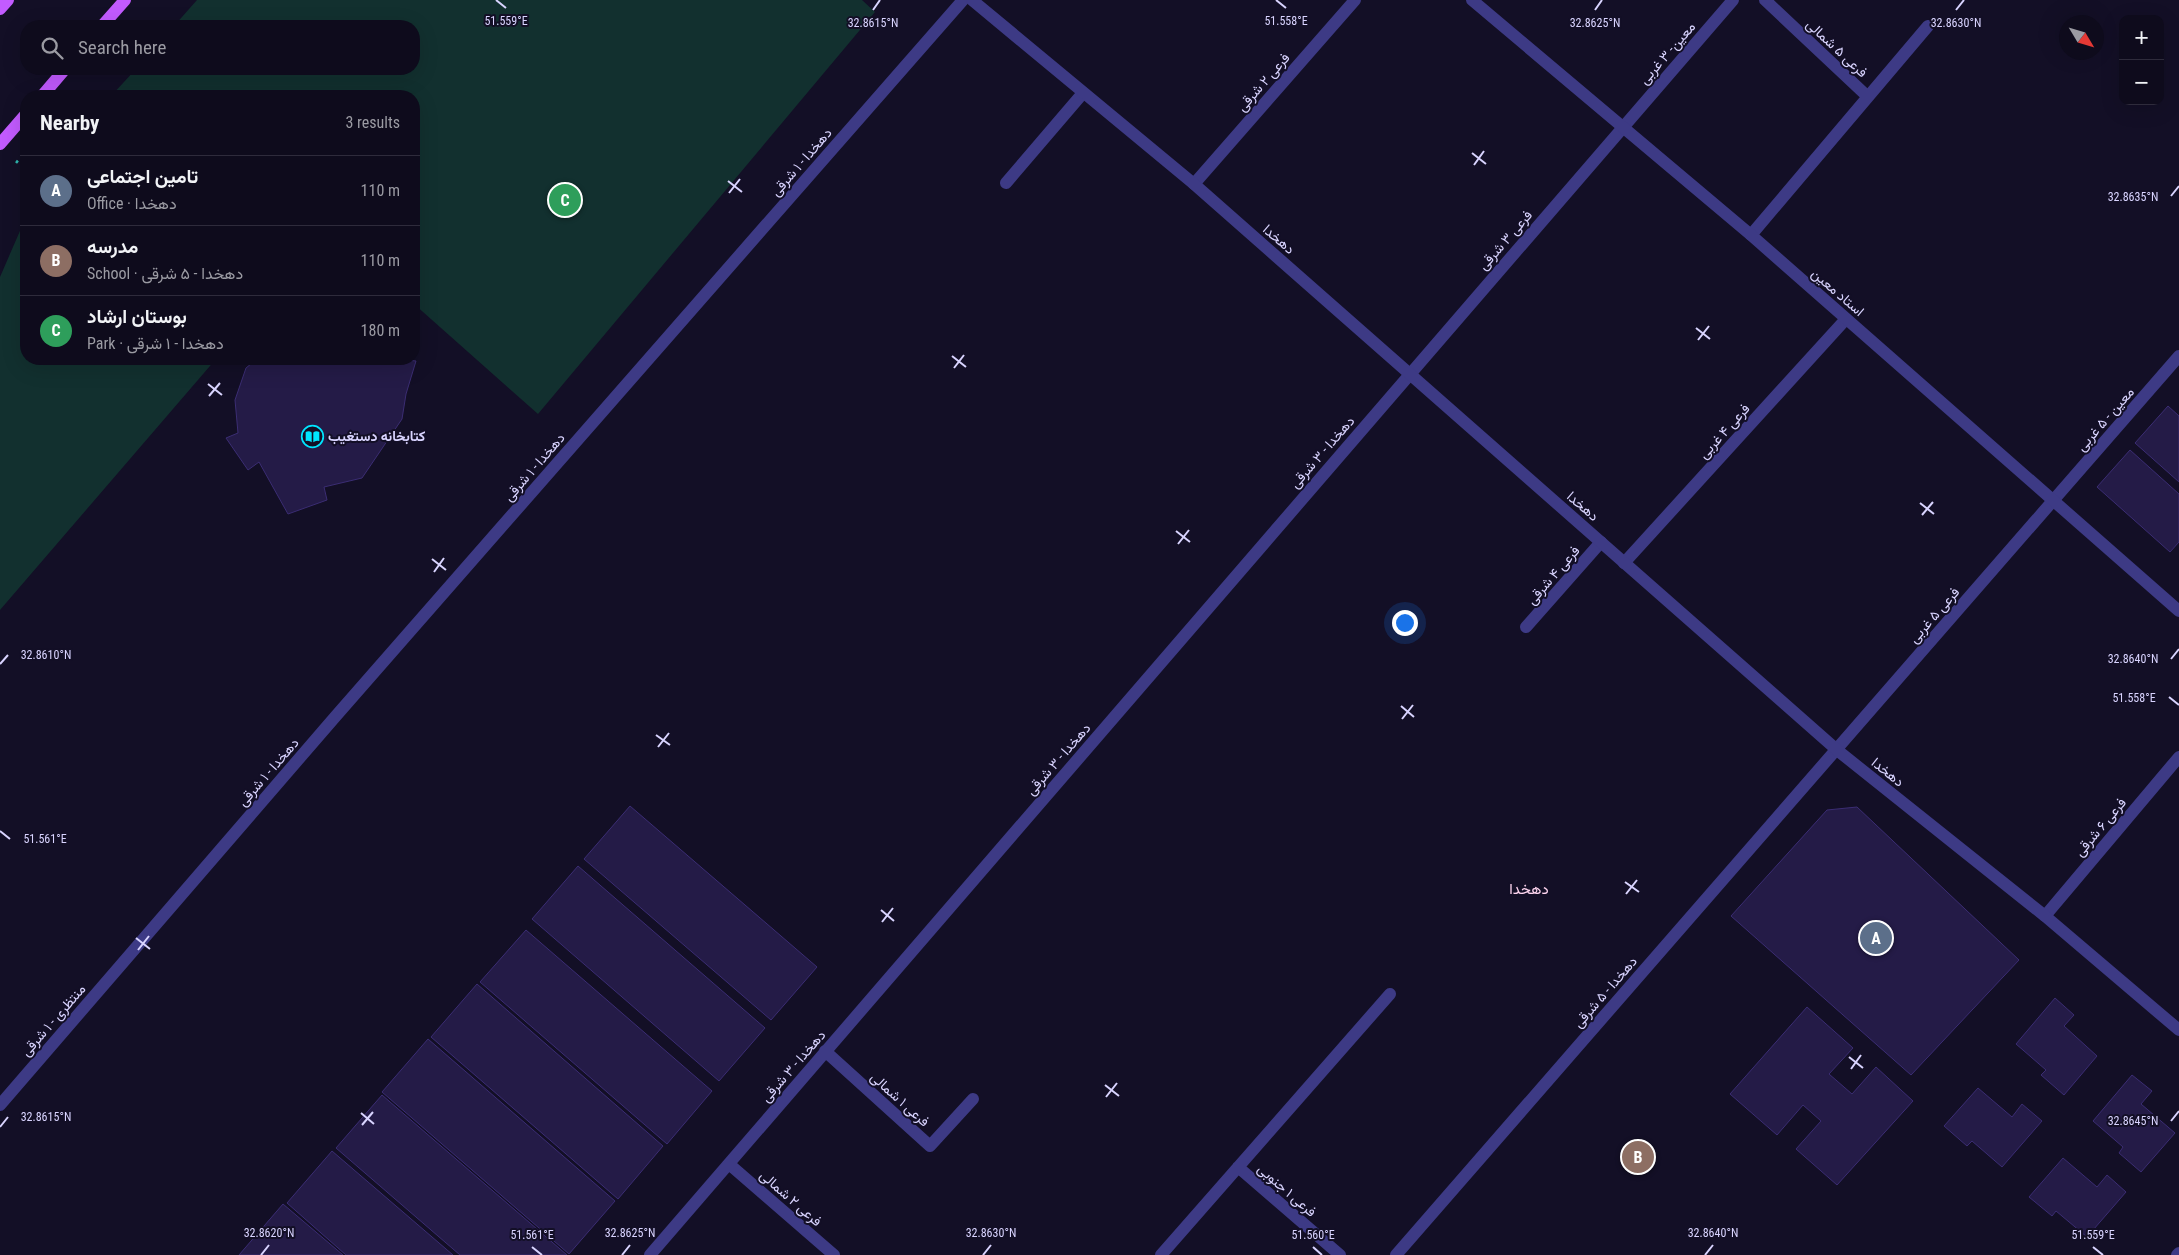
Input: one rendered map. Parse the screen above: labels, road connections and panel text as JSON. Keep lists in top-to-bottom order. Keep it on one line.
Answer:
{"streets":{"street":["فرعی ۵ شمالی","معین- ۳ غربی","فرعی ۲ شرقی","دهخدا - ۱ شرقی","دهخدا","فرعی ۳ شرقی","استاد معین","معین - ۵ غربی","فرعی ۴ غربی","دهخدا - ۳ شرقی","فرعی ۴ شرقی","فرعی ۵ غربی","فرعی ۶ شرقی","دهخدا - ۵ شرقی","منتظری - ۱ شرقی","فرعی ۱ شمالی","فرعی ۱ جنوبی","فرعی ۲ شمالی"]},"crossings":[["معین- ۳ غربی","فرعی ۳ شرقی"],["معین- ۳ غربی","استاد معین"],["فرعی ۲ شرقی","دهخدا"],["دهخدا - ۱ شرقی","منتظری - ۱ شرقی"],["دهخدا","فرعی ۳ شرقی"],["دهخدا","فرعی ۴ غربی"],["دهخدا","دهخدا - ۳ شرقی"],["دهخدا","فرعی ۴ شرقی"],["دهخدا","فرعی ۵ غربی"],["دهخدا","فرعی ۶ شرقی"],["دهخدا","دهخدا - ۵ شرقی"],["فرعی ۳ شرقی","استاد معین"],["فرعی ۳ شرقی","دهخدا - ۳ شرقی"],["استاد معین","معین - ۵ غربی"],["استاد معین","فرعی ۴ غربی"],["استاد معین","فرعی ۵ غربی"],["معین - ۵ غربی","فرعی ۵ غربی"],["دهخدا - ۳ شرقی","فرعی ۱ شمالی"],["دهخدا - ۳ شرقی","فرعی ۲ شمالی"],["فرعی ۵ غربی","دهخدا - ۵ شرقی"]],"districts":["دهخدا"],"places":{"library":["کتابخانه دستغیب"]},"north":"bottom right","page":{"map_buttons":["+","−"],"search":"Search here","heading":["Nearby","3 results"],"list":[{"mark":"A","name":"تامین اجتماعی","note":"Office · دهخدا","value":"110 m"},{"mark":"B","name":"مدرسه","note":"School · دهخدا - ۵ شرقی","value":"110 m"},{"mark":"C","name":"بوستان ارشاد","note":"Park · دهخدا - ۱ شرقی","value":"180 m"}],"pins":["C","A","B"]},"coordinates":["51.559°E","51.558°E","32.8615°N","32.8625°N","32.8630°N","32.8635°N","32.8610°N","32.8640°N","51.561°E","32.8645°N","32.8620°N","51.560°E"]}
